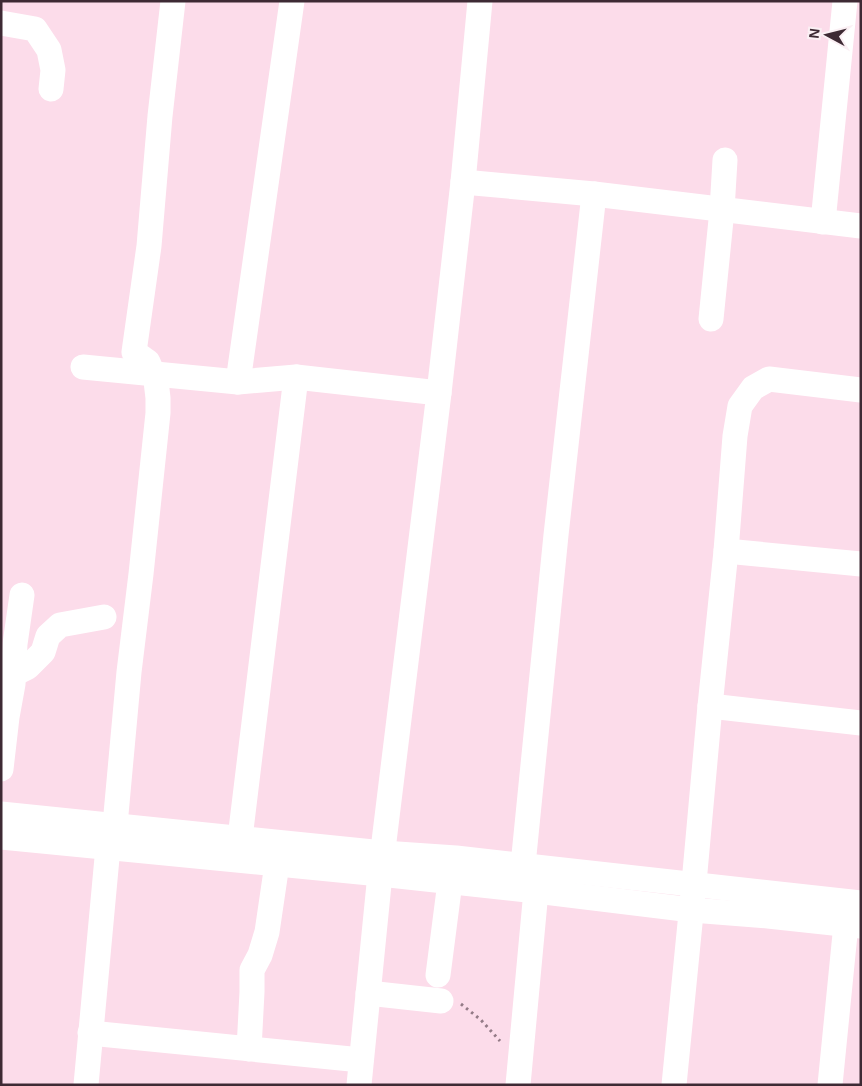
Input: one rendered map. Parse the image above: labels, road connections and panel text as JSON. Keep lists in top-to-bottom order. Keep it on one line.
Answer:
{"north":"left"}
